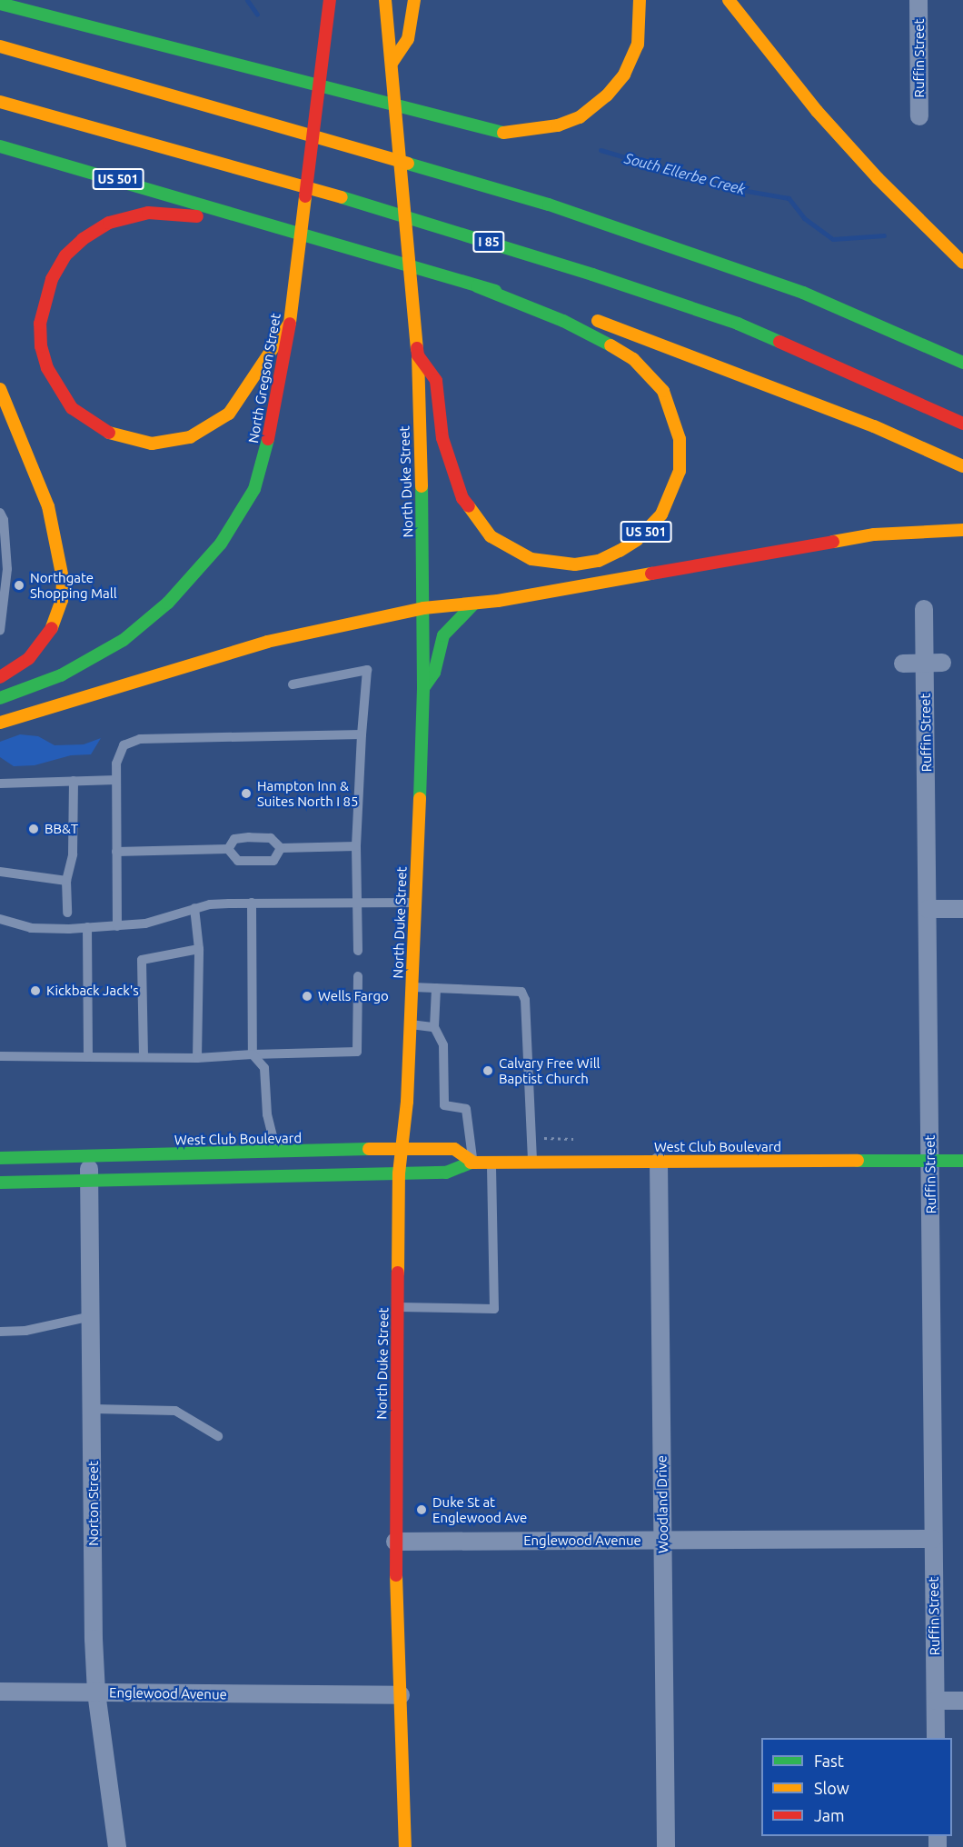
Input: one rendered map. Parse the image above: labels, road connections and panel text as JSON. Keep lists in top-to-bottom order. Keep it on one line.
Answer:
{"streets":{"main road":["US 501","I 85","North Gregson Street","North Duke Street","West Club Boulevard"],"street":["Ruffin Street","Norton Street","Woodland Drive","Englewood Avenue"]},"crossings":[["Ruffin Street","West Club Boulevard"],["Ruffin Street","Englewood Avenue"],["US 501","North Duke Street"],["North Duke Street","West Club Boulevard"],["North Duke Street","Englewood Avenue"],["West Club Boulevard","Norton Street"],["West Club Boulevard","Woodland Drive"],["Norton Street","Englewood Avenue"],["Woodland Drive","Englewood Avenue"]],"water":["South Ellerbe Creek"],"places":["Northgate Shopping Mall","Hampton Inn & Suites North I 85","BB&T","Kickback Jack's","Wells Fargo","Calvary Free Will Baptist Church","Duke St at Englewood Ave"],"legend":["Fast","Slow","Jam"]}
